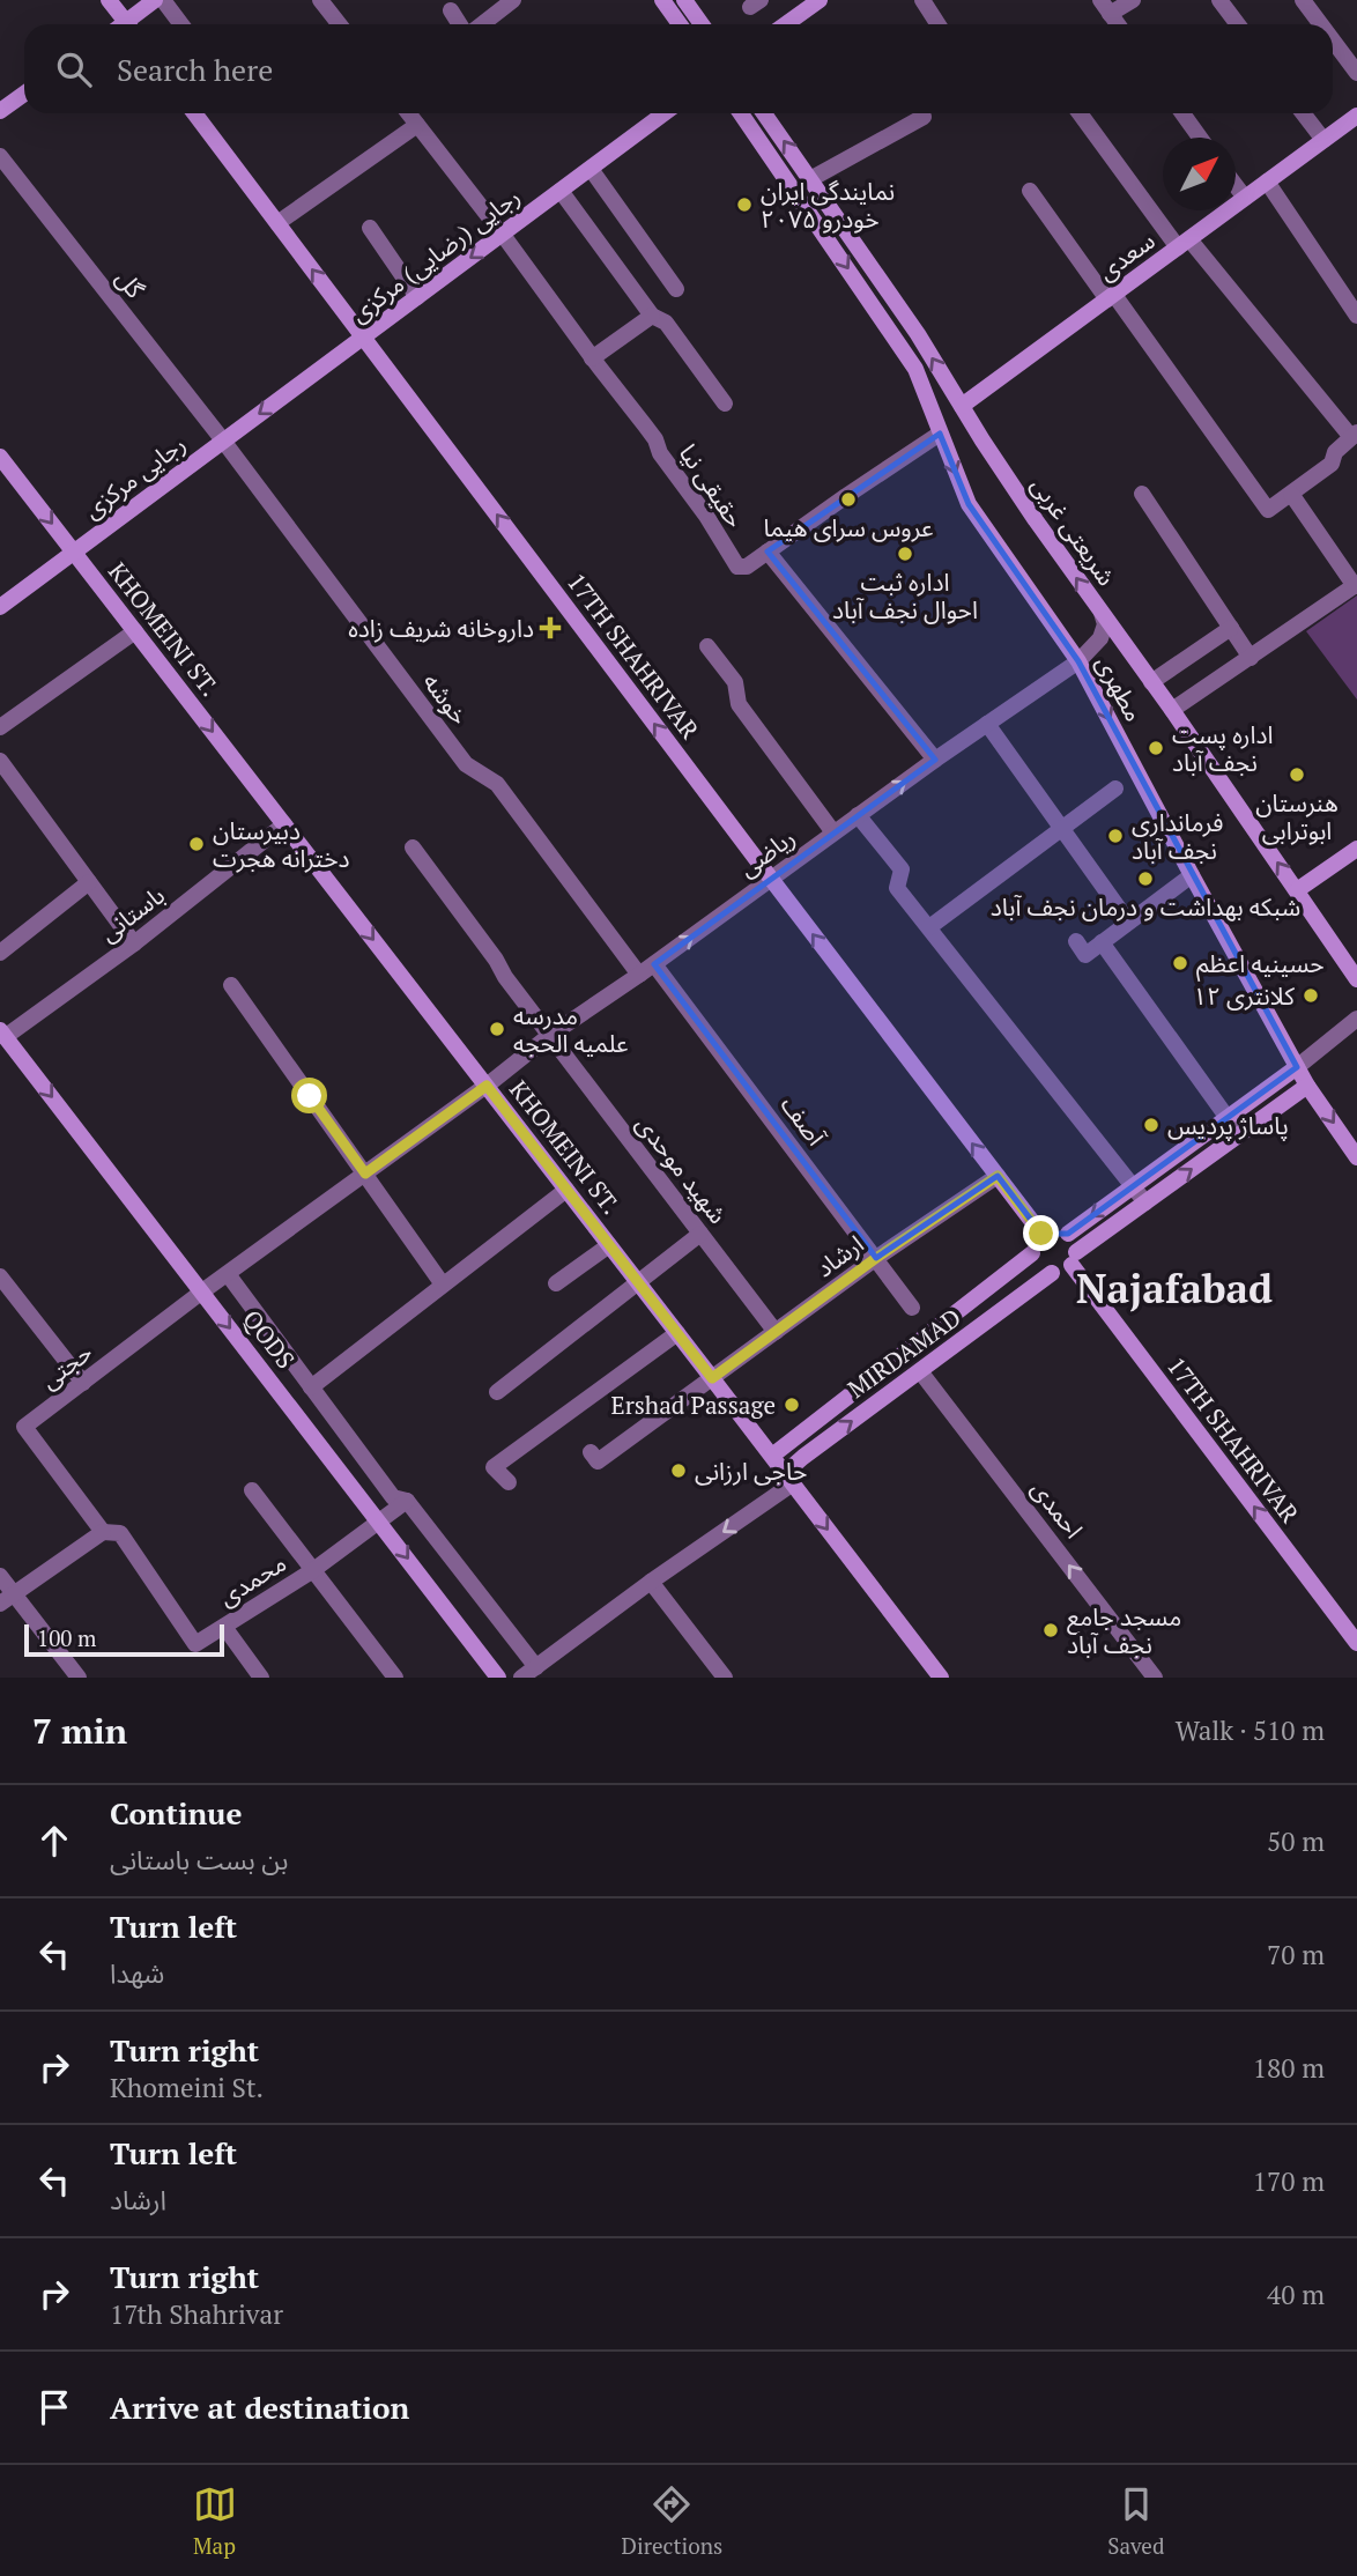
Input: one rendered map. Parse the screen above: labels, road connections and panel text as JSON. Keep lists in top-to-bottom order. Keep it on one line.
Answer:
{"streets":{"street":["رجایی (رضایی) مرکزی","سعدی","گل","رجایی مرکزی","حقیقی نیا","شریعتی غربی","KHOMEINI ST.","17TH SHAHRIVAR","مطهری","خوشه","ریاضی","باستانی","آصف","شهید موحدی","ارشاد","QODS","MIRDAMAD","حجتی","احمدی","محمدی"]},"crossings":[["رجایی (رضایی) مرکزی","گل"],["رجایی (رضایی) مرکزی","رجایی مرکزی"],["رجایی (رضایی) مرکزی","حقیقی نیا"],["رجایی (رضایی) مرکزی","17TH SHAHRIVAR"],["رجایی (رضایی) مرکزی","خوشه"],["سعدی","شریعتی غربی"],["گل","رجایی مرکزی"],["گل","خوشه"],["رجایی مرکزی","KHOMEINI ST."],["رجایی مرکزی","خوشه"],["حقیقی نیا","مطهری"],["KHOMEINI ST.","ریاضی"],["KHOMEINI ST.","باستانی"],["KHOMEINI ST.","ارشاد"],["KHOMEINI ST.","MIRDAMAD"],["17TH SHAHRIVAR","ریاضی"],["17TH SHAHRIVAR","ارشاد"],["17TH SHAHRIVAR","MIRDAMAD"],["مطهری","ریاضی"],["خوشه","ریاضی"],["خوشه","آصف"],["ریاضی","آصف"],["ریاضی","شهید موحدی"],["ریاضی","حجتی"],["باستانی","QODS"],["آصف","ارشاد"],["شهید موحدی","ارشاد"],["QODS","حجتی"],["QODS","محمدی"],["MIRDAMAD","احمدی"],["حجتی","محمدی"]],"one_way":["شریعتی غربی","KHOMEINI ST.","احمدی"],"districts":["Najafabad"],"places":{"other":["نمایندگی ایران خودرو ۲۰۷۵","عروس سرای هیما","اداره ثبت احوال نجف آباد","اداره پست نجف آباد","هنرستان ابوترابی","فرمانداری نجف آباد","دبیرستان دخترانه هجرت","شبکه بهداشت و درمان نجف آباد","حسینیه اعظم","کلانتری ۱۲","مدرسه علمیه الحجه","پاساژ پردیس","Ershad Passage","حاجی ارزانی","مسجد جامع نجف آباد"],"health":["داروخانه شریف زاده"]},"scale_bar":"100 m","north":"top right","page":{"search":"Search here","scale":"100 m","heading":["7 min","Walk · 510 m"],"list":[["Continue","بن بست باستانی","50 m"],["Turn left","شهدا","70 m"],["Turn right","Khomeini St.","180 m"],["Turn left","ارشاد","170 m"],["Turn right","17th Shahrivar","40 m"],"Arrive at destination"],"nav":["Map","Directions","Saved"]}}
